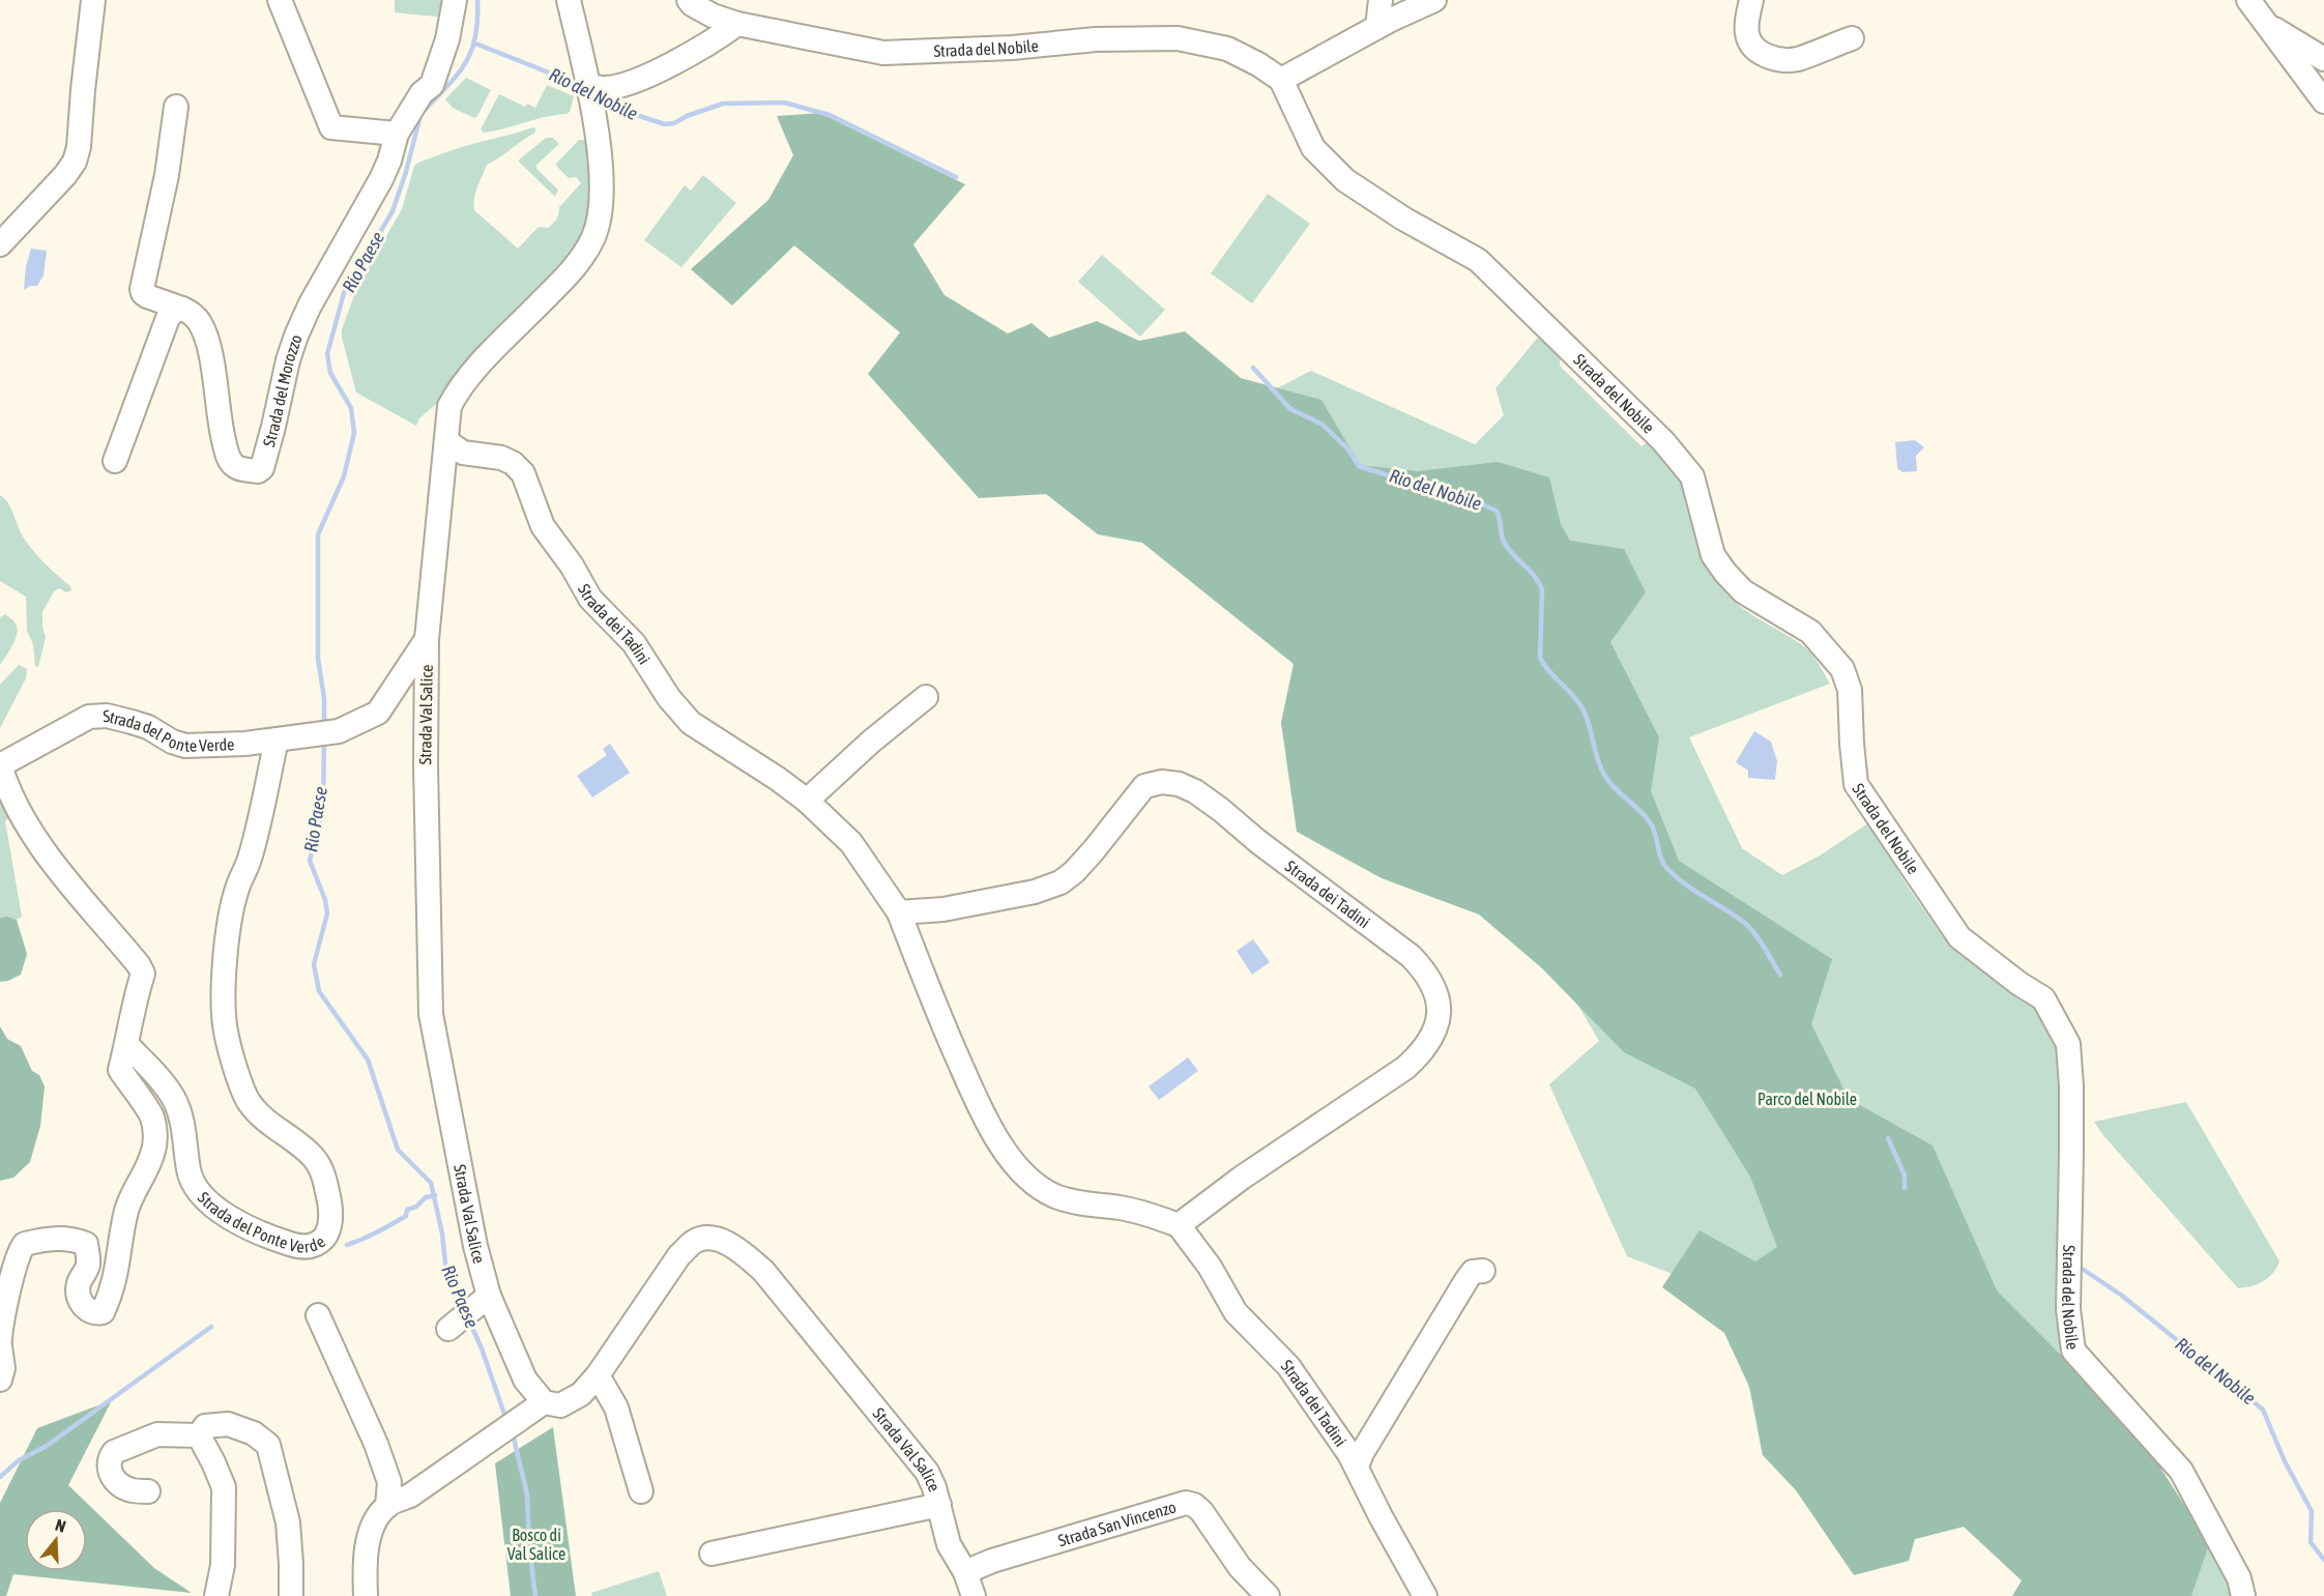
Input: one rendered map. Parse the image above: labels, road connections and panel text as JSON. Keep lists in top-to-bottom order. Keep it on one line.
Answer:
{"streets":{"street":["Strada del Nobile","Strada del Morozzo","Strada dei Tadini","Strada Val Salice","Strada del Ponte Verde","Strada San Vincenzo"]},"crossings":[["Strada dei Tadini","Strada Val Salice"],["Strada Val Salice","Strada del Ponte Verde"],["Strada Val Salice","Strada San Vincenzo"]],"water":["Rio del Nobile","Rio Paese"],"parks":["Parco del Nobile","Bosco di Val Salice"],"north":"top"}
